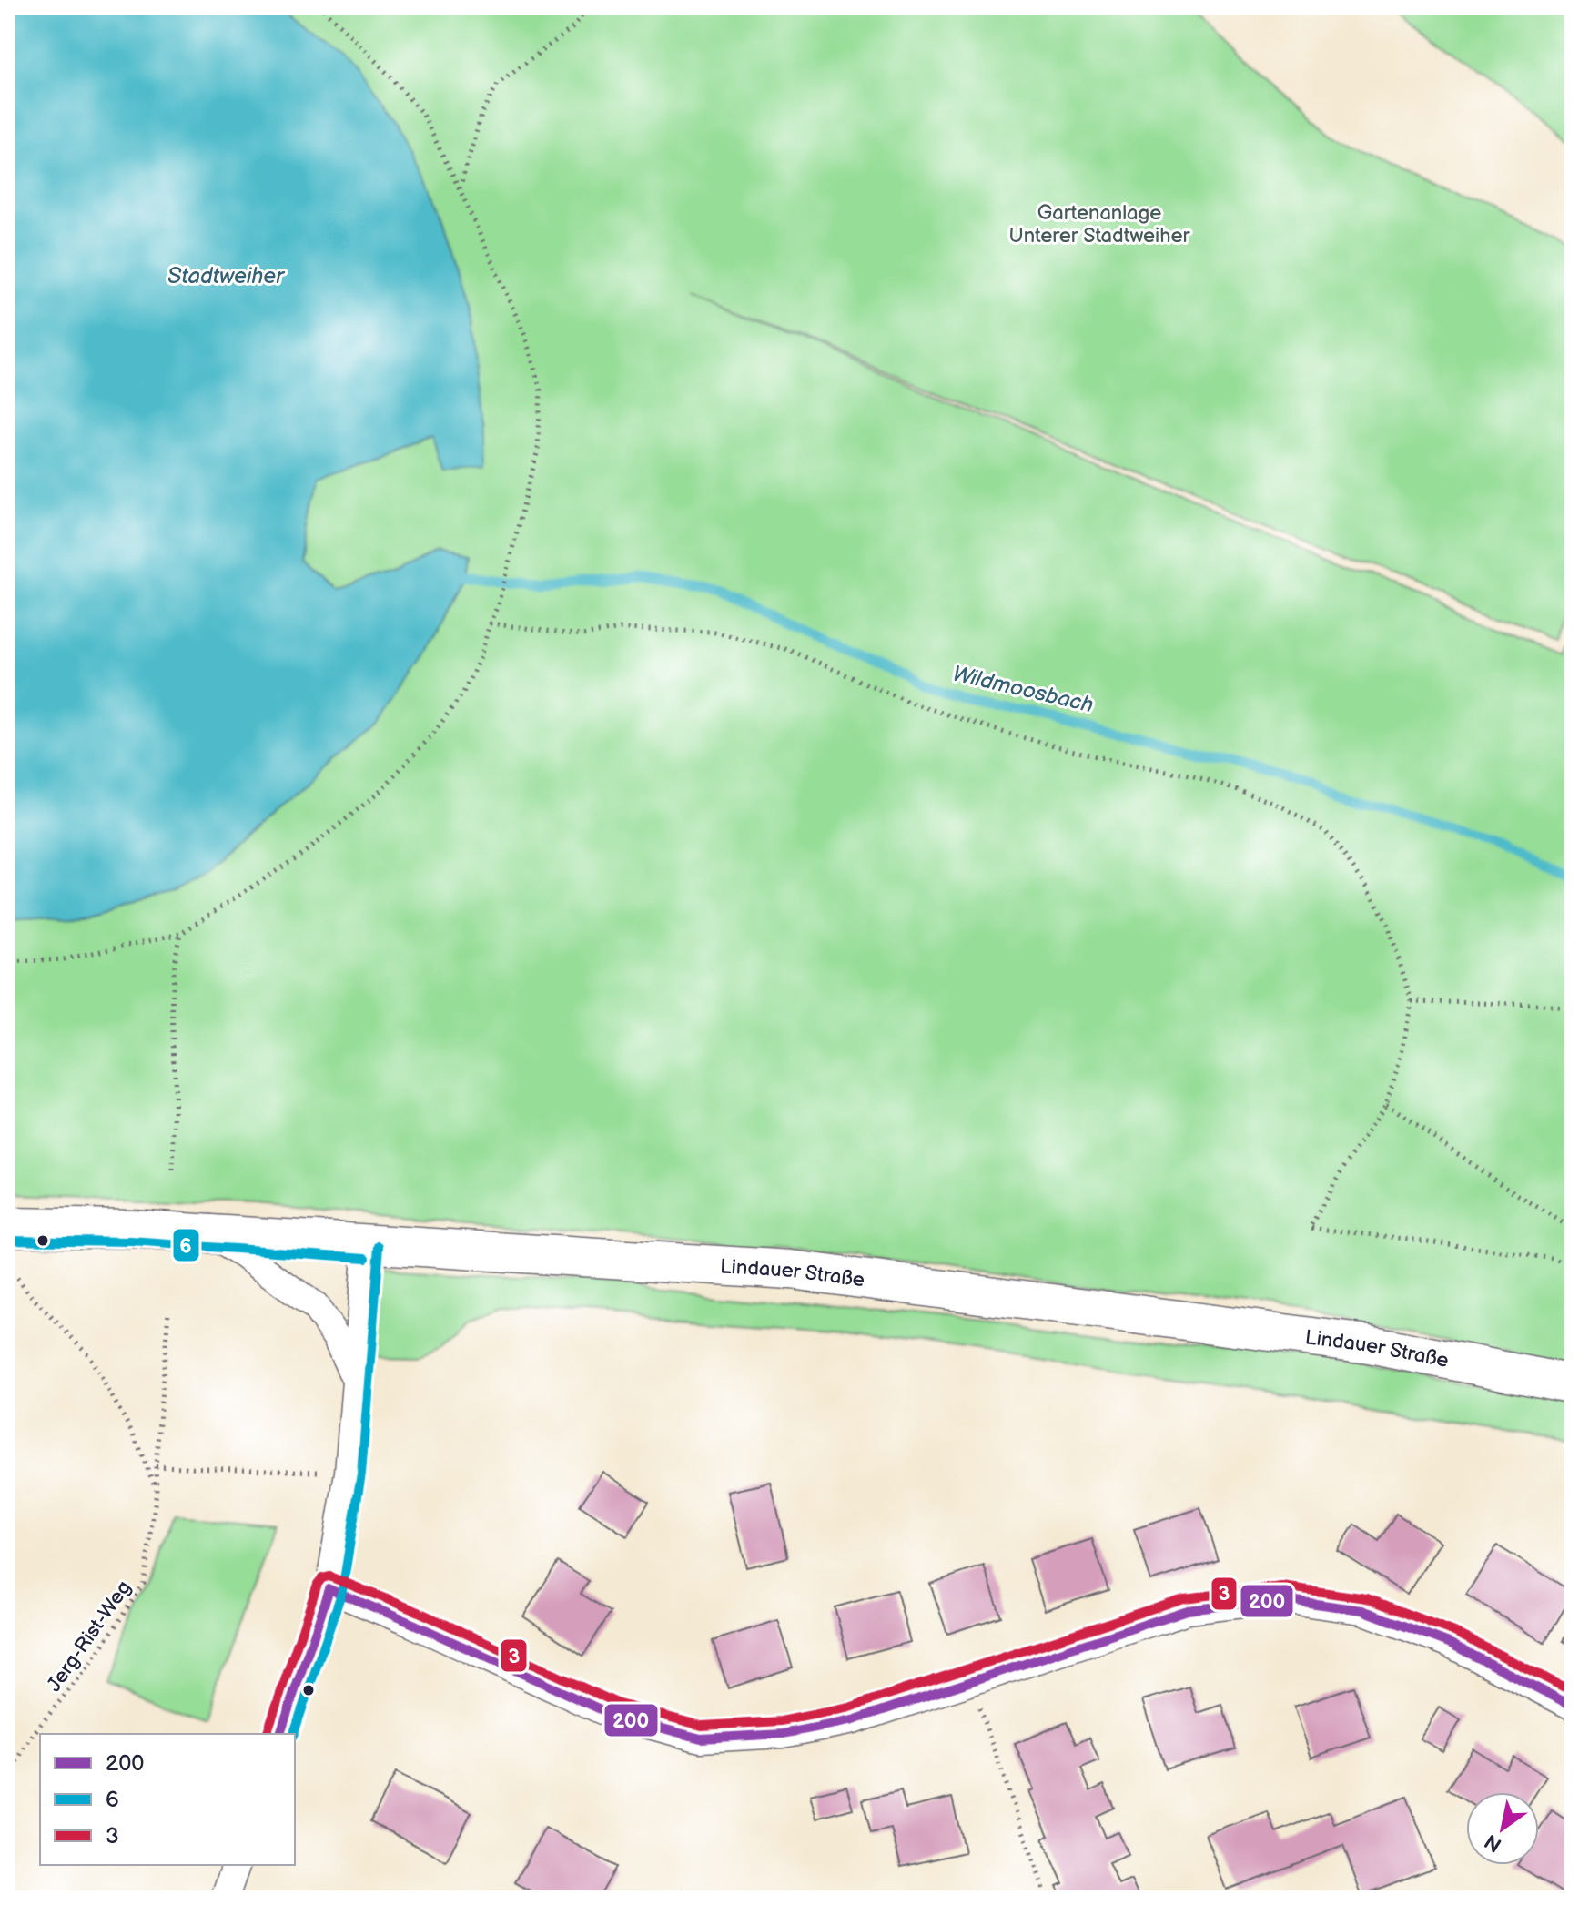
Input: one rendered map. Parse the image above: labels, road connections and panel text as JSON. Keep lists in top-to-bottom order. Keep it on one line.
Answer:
{"streets":{"main road":["Lindauer Straße"],"path":["Jerg-Rist-Weg"]},"water":["Stadtweiher","Wildmoosbach"],"parks":["Gartenanlage Unterer Stadtweiher"],"lines":["transit line 6","transit line 3","transit line 200"],"legend":["200","6","3"],"north":"bottom left"}
